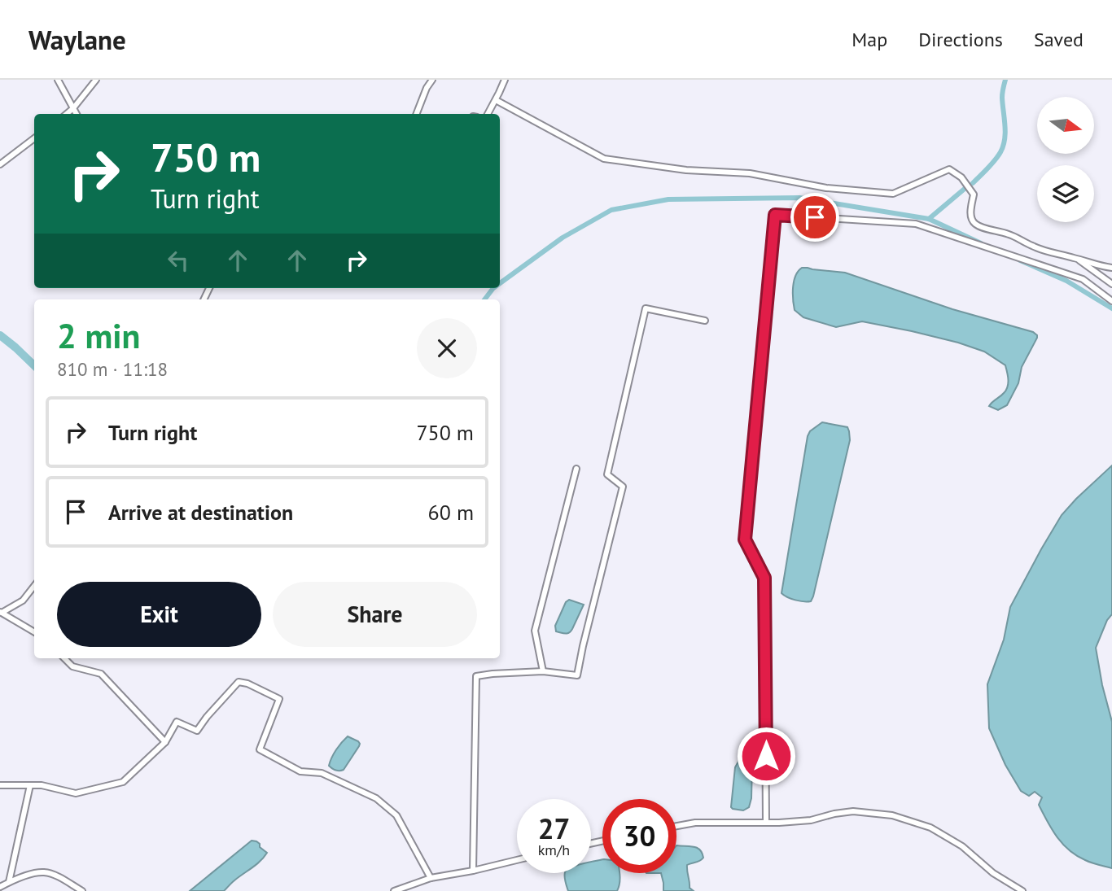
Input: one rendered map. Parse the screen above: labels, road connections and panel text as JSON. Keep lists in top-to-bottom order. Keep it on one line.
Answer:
{"north":"right","page":{"header":"Waylane","nav":["Map","Directions","Saved"],"turn":["750 m","Turn right"],"heading":["2 min","810 m · 11:18"],"list":[{"name":"Turn right","value":"750 m"},{"name":"Arrive at destination","value":"60 m"}],"buttons":["Exit","Share"],"speed":"27 km/h","limit":"30"}}
